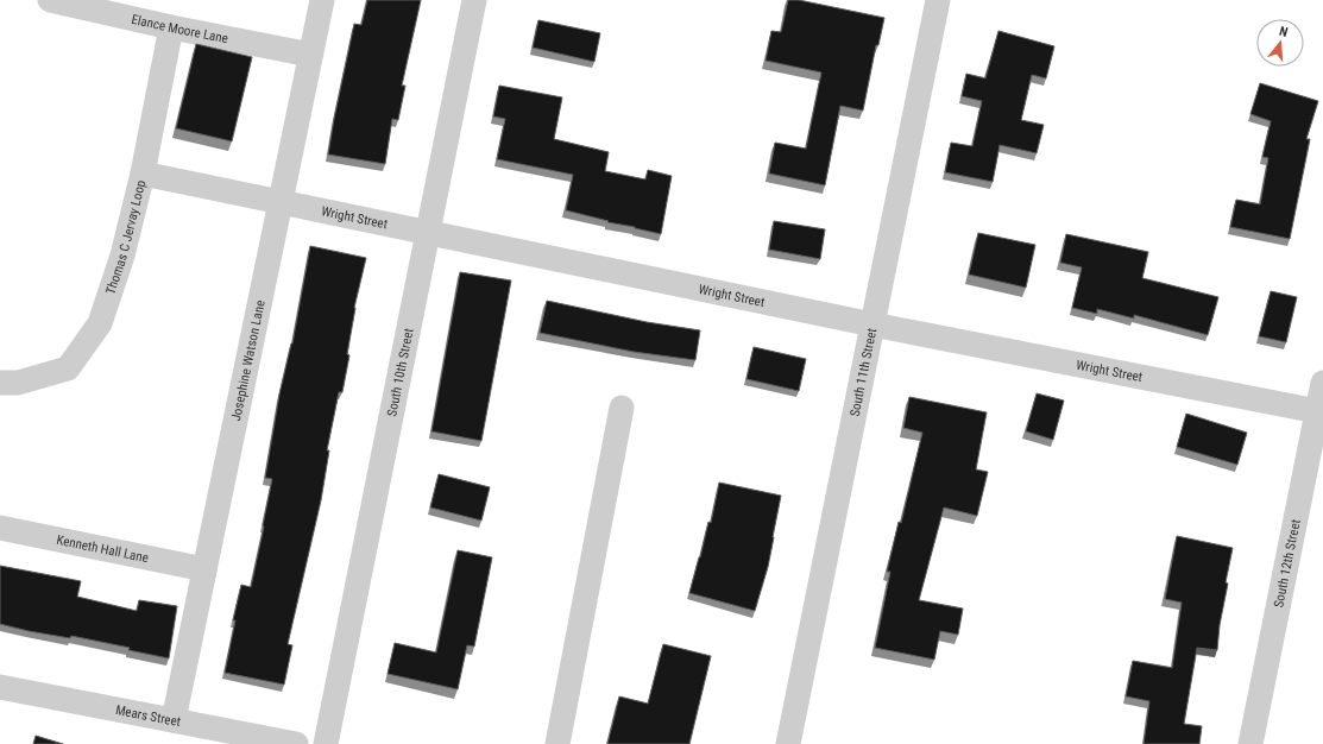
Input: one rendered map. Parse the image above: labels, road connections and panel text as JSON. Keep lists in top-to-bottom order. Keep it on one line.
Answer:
{"streets":{"street":["Elance Moore Lane","Wright Street","Thomas C Jervay Loop","Josephine Watson Lane","South 10th Street","South 11th Street","Kenneth Hall Lane","South 12th Street","Mears Street"]},"crossings":[["Elance Moore Lane","Thomas C Jervay Loop"],["Elance Moore Lane","Josephine Watson Lane"],["Wright Street","Thomas C Jervay Loop"],["Wright Street","Josephine Watson Lane"],["Wright Street","South 10th Street"],["Wright Street","South 11th Street"],["Wright Street","South 12th Street"],["Josephine Watson Lane","Kenneth Hall Lane"],["Josephine Watson Lane","Mears Street"]],"north":"top"}
